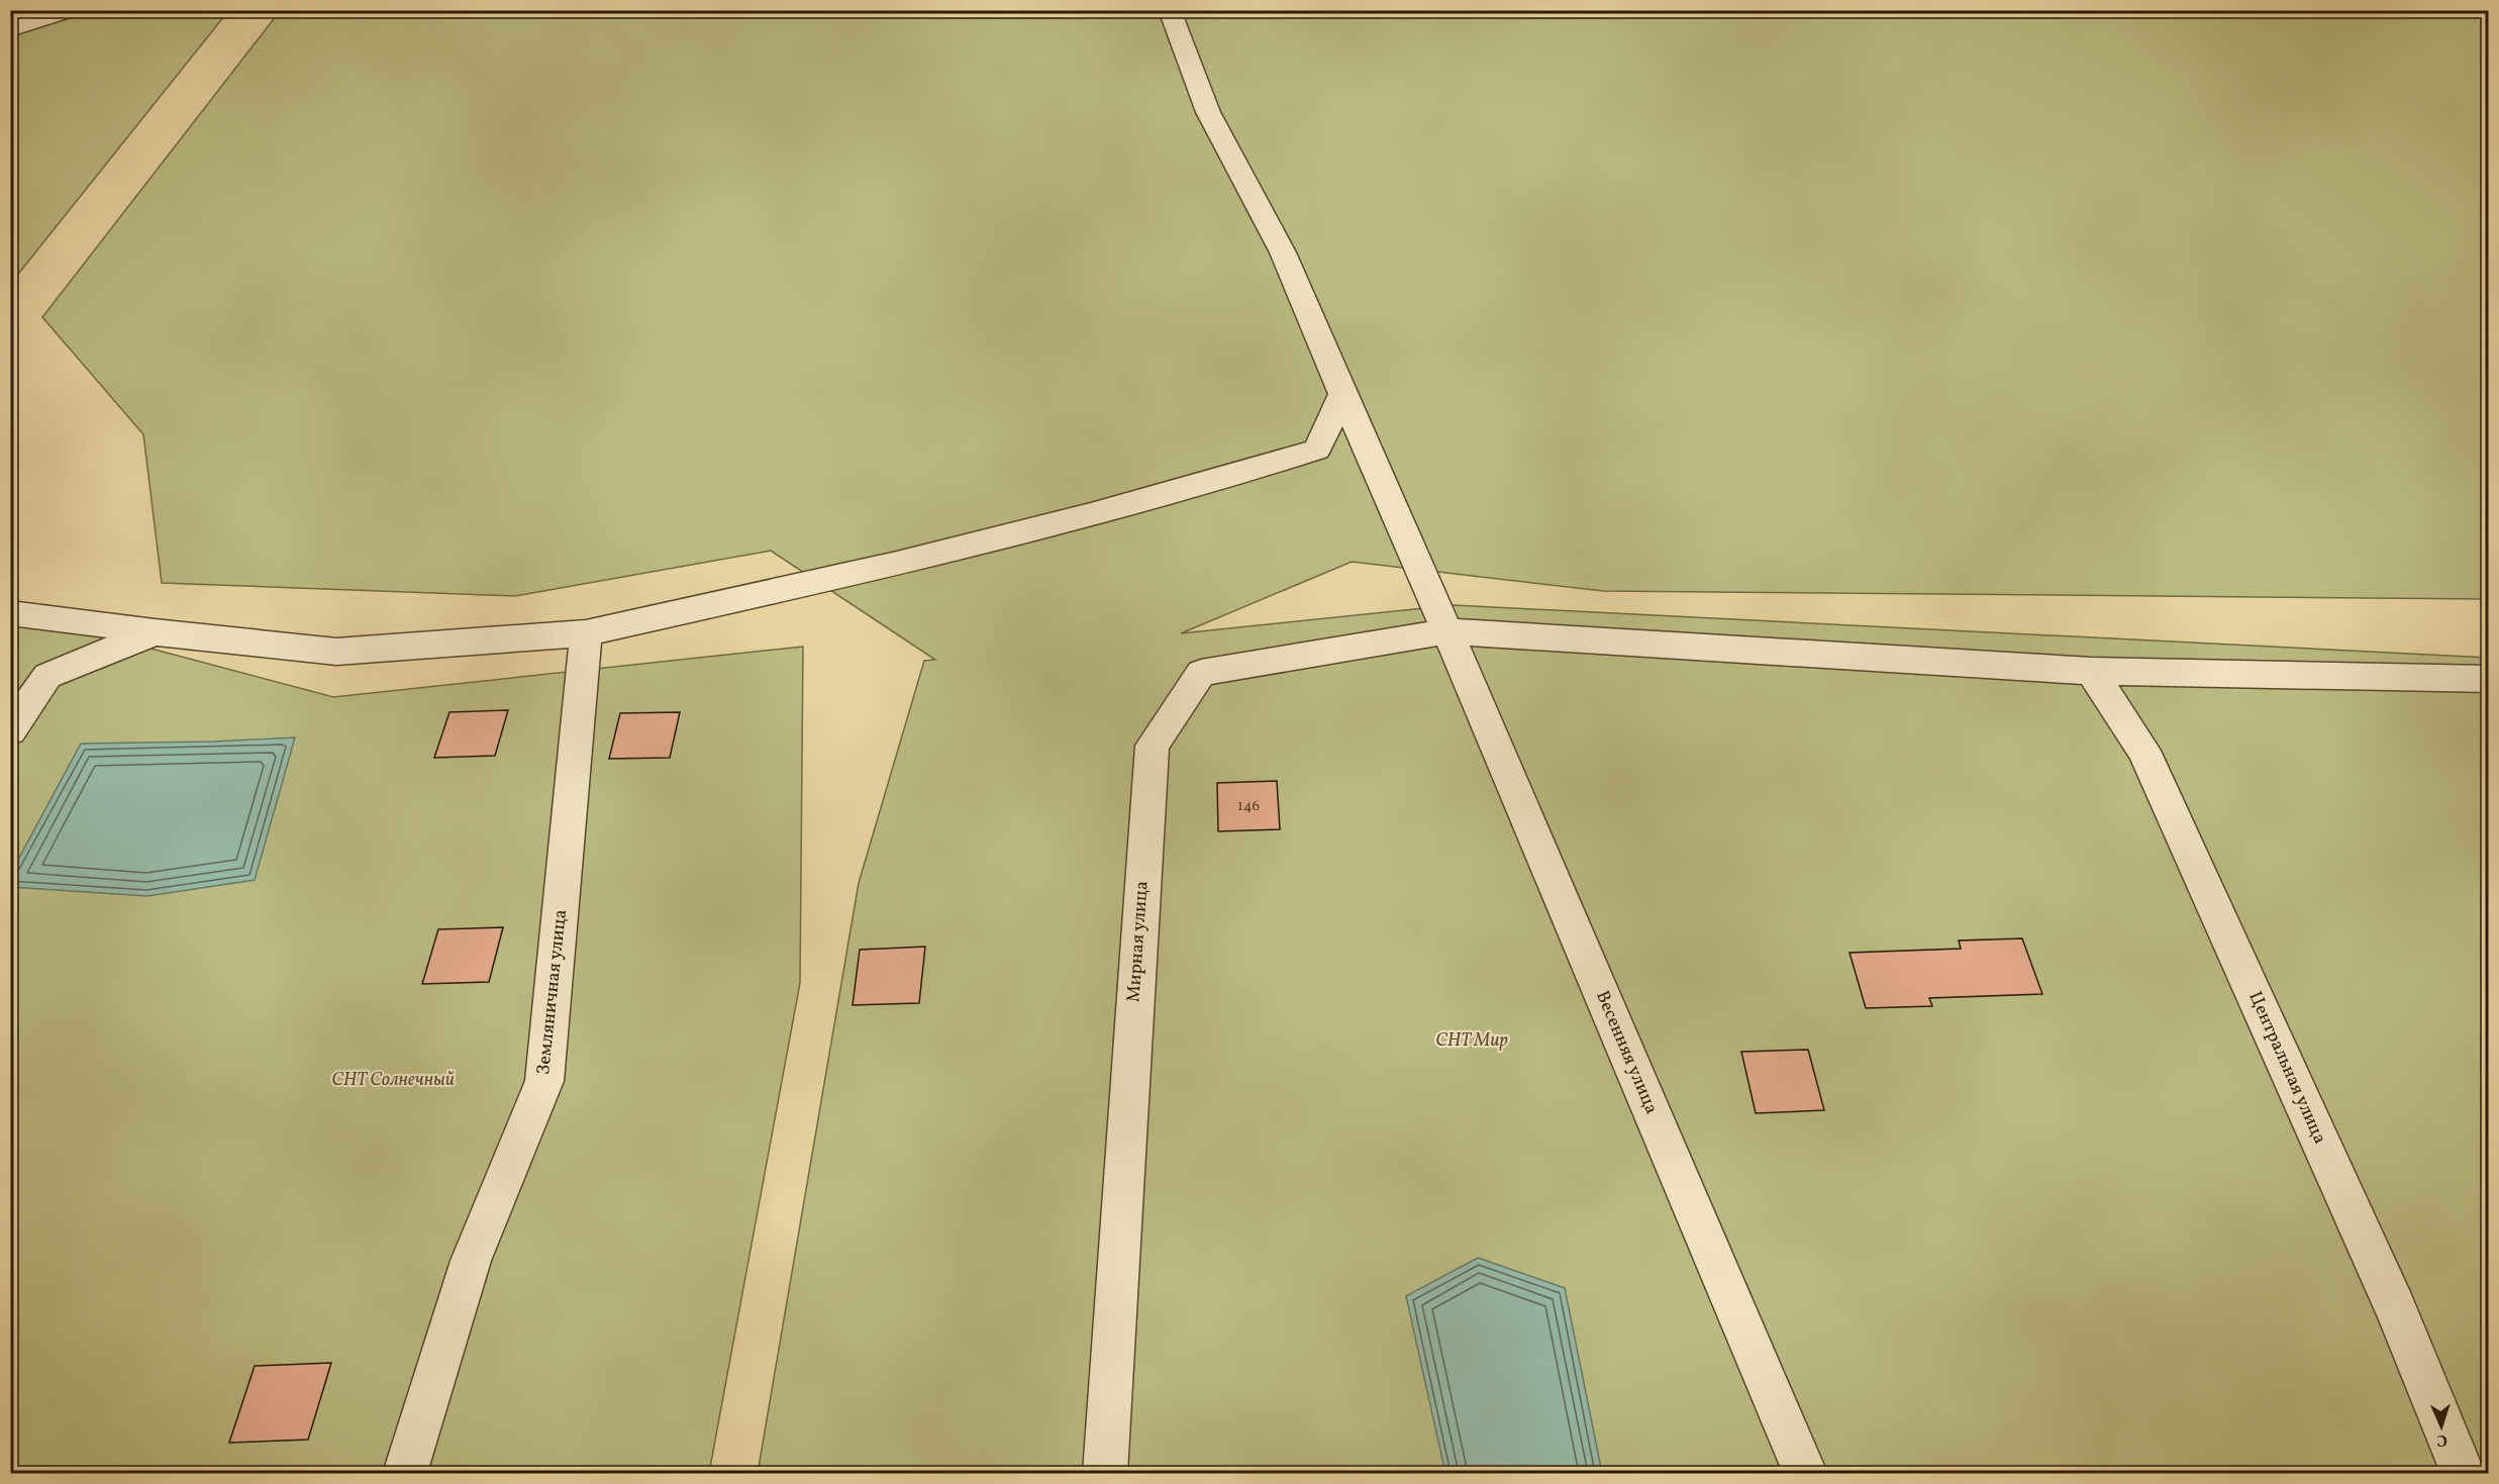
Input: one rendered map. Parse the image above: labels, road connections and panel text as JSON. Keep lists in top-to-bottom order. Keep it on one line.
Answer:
{"streets":{"street":["Мирная улица","Земляничная улица","Весенняя улица","Центральная улица"]},"crossings":[["Мирная улица","Весенняя улица"],["Мирная улица","Центральная улица"]],"parks":["СНТ Мир","СНТ Солнечный"],"house_numbers":["146"],"north":"bottom"}
